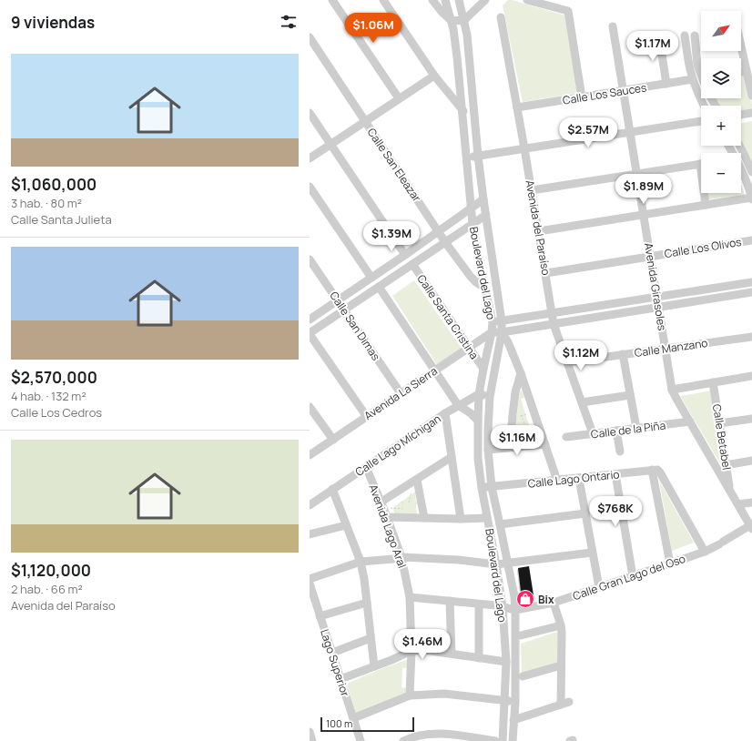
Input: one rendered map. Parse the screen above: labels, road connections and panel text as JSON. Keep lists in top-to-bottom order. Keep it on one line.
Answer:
{"streets":{"street":["Calle Los Sauces","Calle San Eleazar","Avenida del Paraíso","Calle Los Olivos","Boulevard del Lago","Avenida Girasoles","Calle Santa Cristina","Calle San Dimas","Calle Manzano","Avenida La Sierra","Calle de la Piña","Calle Betabel","Calle Lago Míchigan","Calle Lago Ontario","Avenida Lago Aral","Calle Gran Lago del Oso","Lago Superior"]},"crossings":[["Calle Los Sauces","Avenida del Paraíso"],["Calle Los Sauces","Avenida Girasoles"],["Calle San Eleazar","Boulevard del Lago"],["Avenida del Paraíso","Calle Los Olivos"],["Avenida del Paraíso","Calle Manzano"],["Avenida del Paraíso","Calle de la Piña"],["Calle Los Olivos","Avenida Girasoles"],["Boulevard del Lago","Calle Santa Cristina"],["Boulevard del Lago","Avenida La Sierra"],["Boulevard del Lago","Calle Lago Míchigan"],["Boulevard del Lago","Calle Lago Ontario"],["Boulevard del Lago","Calle Gran Lago del Oso"],["Avenida Girasoles","Calle Manzano"],["Avenida Girasoles","Calle de la Piña"],["Avenida Girasoles","Calle Betabel"],["Avenida Girasoles","Calle Gran Lago del Oso"],["Calle Santa Cristina","Avenida La Sierra"],["Calle San Dimas","Avenida La Sierra"],["Calle Lago Míchigan","Avenida Lago Aral"]],"places":{"shop":["Bix"]},"scale_bar":"100 m","north":"top right","page":{"heading":"9 viviendas","map_buttons":["+","−"],"price":["$1.06M","$1.17M","$2.57M","$1.89M","$1.39M","$1.12M","$1.16M","$768K","$1.46M"],"list":[{"name":"$1,060,000","note":"3 hab. · 80 m² · Calle Santa Julieta"},{"name":"$2,570,000","note":"4 hab. · 132 m² · Calle Los Cedros"},{"name":"$1,120,000","note":"2 hab. · 66 m² · Avenida del Paraíso"}],"scale":"100 m"}}
